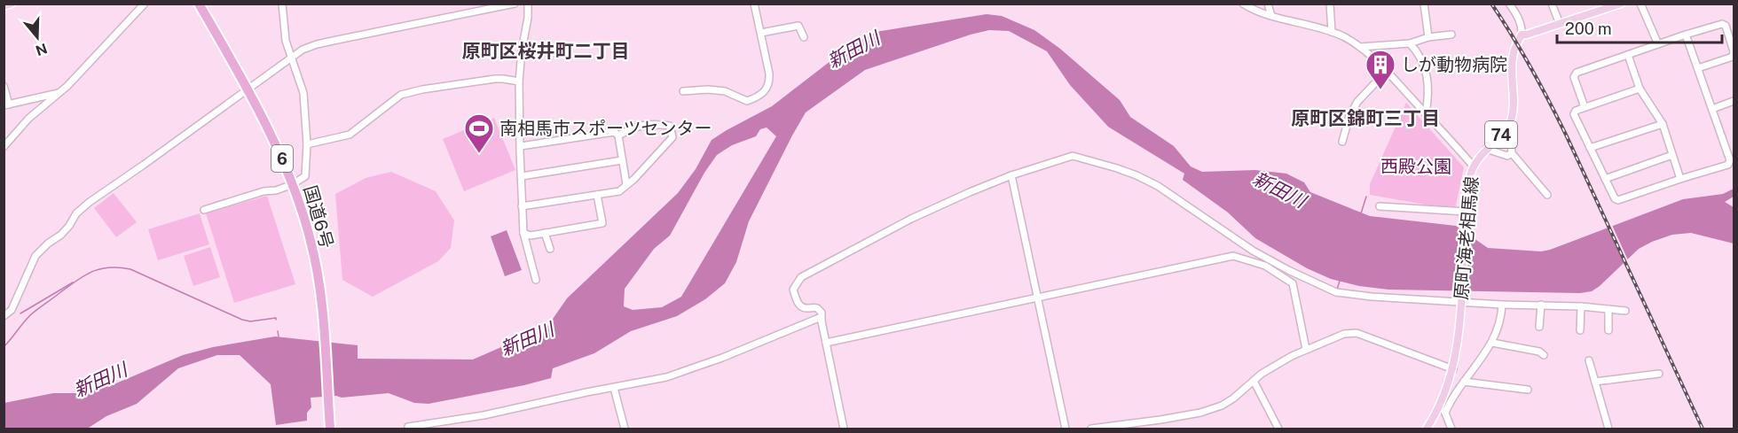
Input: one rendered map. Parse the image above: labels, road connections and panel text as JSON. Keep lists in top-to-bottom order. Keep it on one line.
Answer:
{"streets":{"highway":["6","国道6号"],"main road":["74","原町海老相馬線"]},"crossings":[["74","原町海老相馬線"]],"districts":["原町区桜井町二丁目","原町区錦町三丁目"],"water":["新田川"],"parks":["西殿公園"],"places":{"building":["しが動物病院"],"sports":["南相馬市スポーツセンター"]},"scale_bar":"200 m","north":"bottom"}
